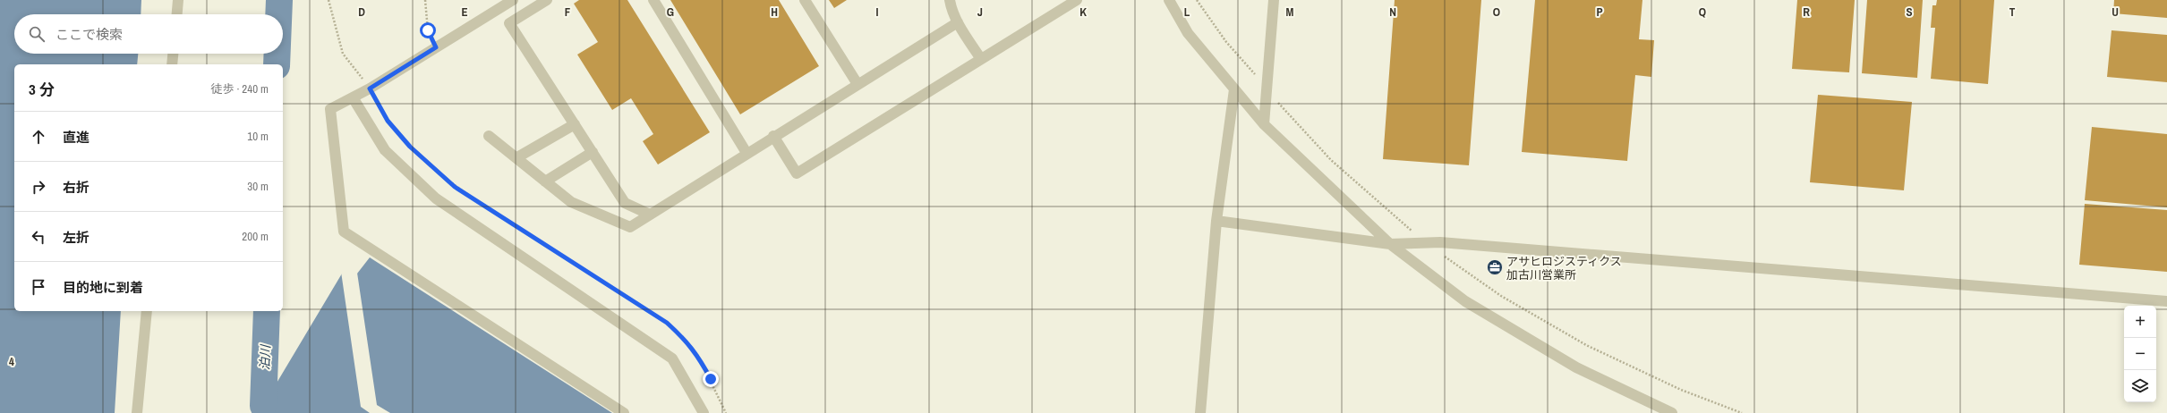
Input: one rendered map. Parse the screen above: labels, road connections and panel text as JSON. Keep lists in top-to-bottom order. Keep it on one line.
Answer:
{"water":["泊川"],"places":{"office":["アサヒロジスティクス 加古川営業所"]},"page":{"search":"ここで検索","heading":["3 分","徒歩 · 240 m"],"list":[["直進","10 m"],["右折","30 m"],["左折","200 m"],"目的地に到着"],"map_buttons":["+","−"]},"grid":{"columns":["D","E","F","G","H","I","J","K","L","M","N","O","P","Q","R","S","T","U"],"rows":["4"]}}
